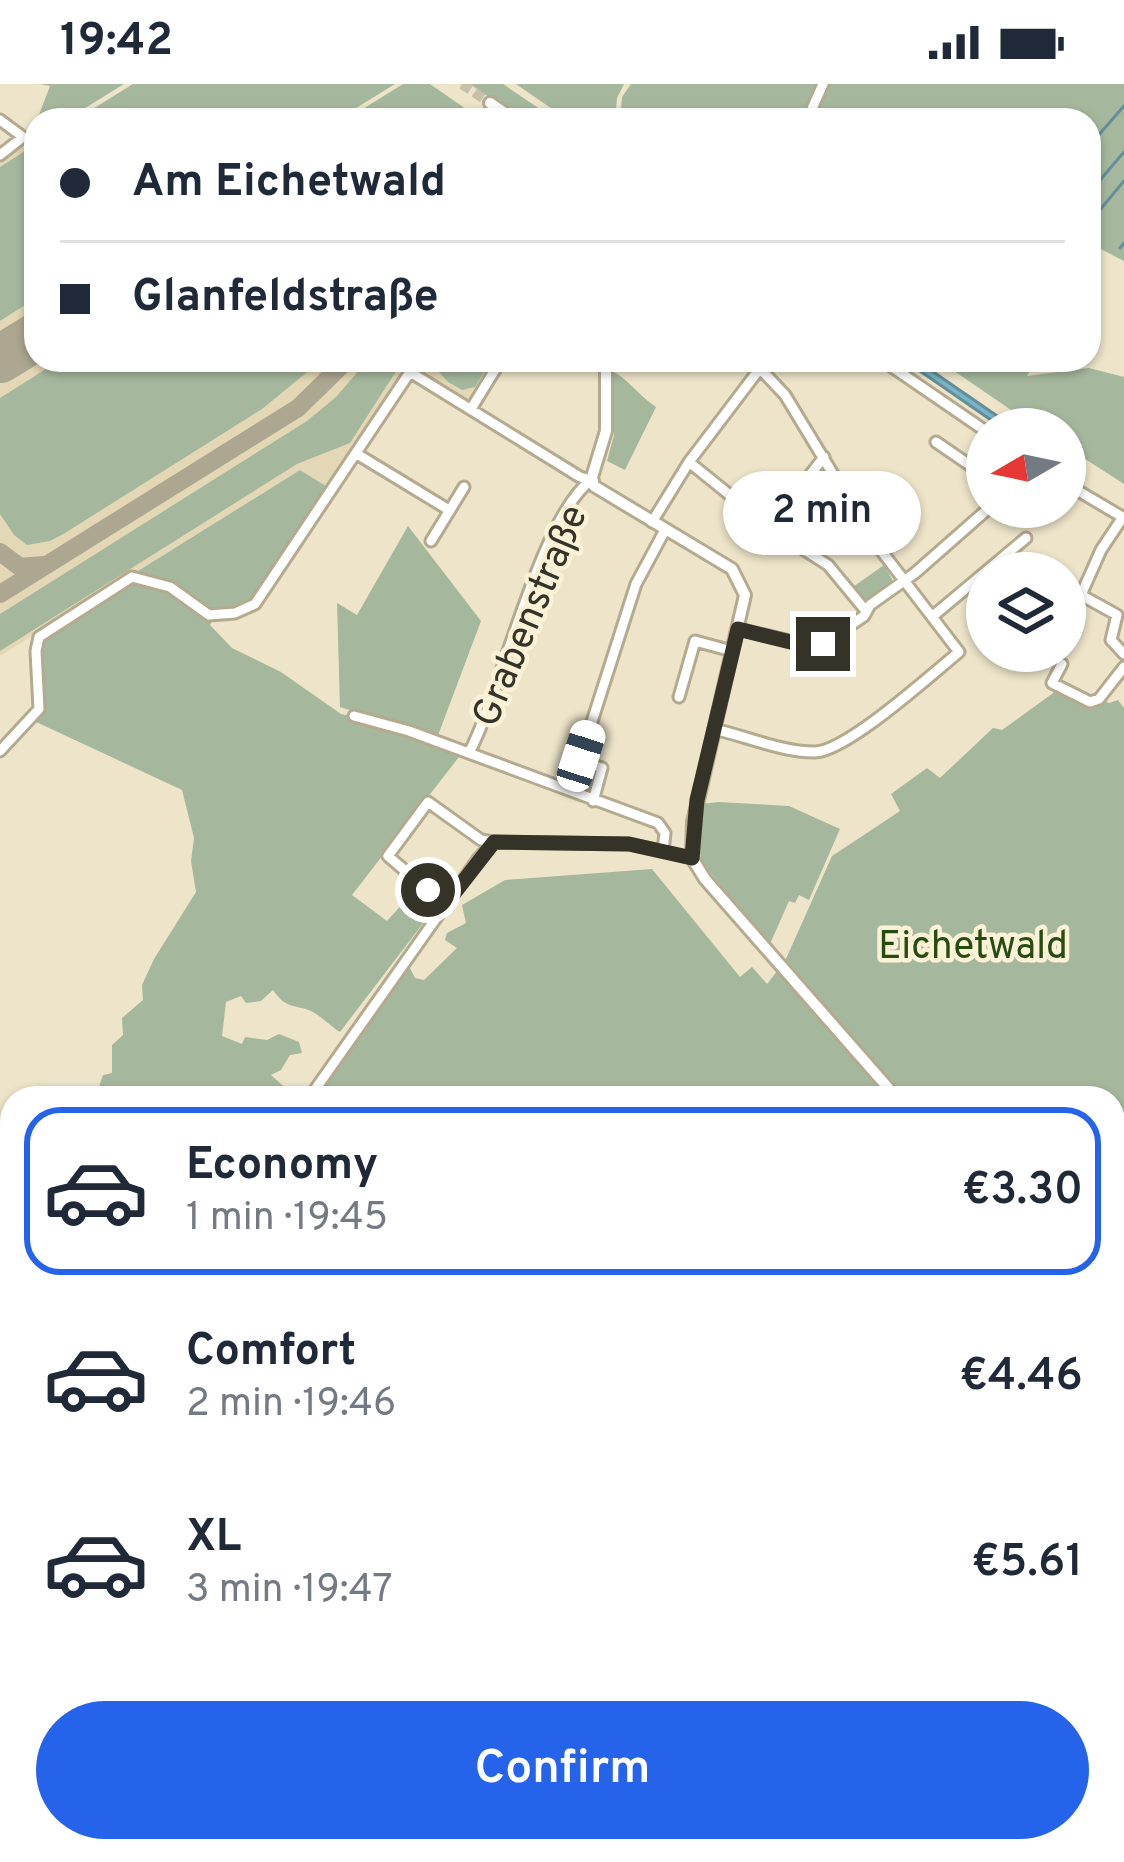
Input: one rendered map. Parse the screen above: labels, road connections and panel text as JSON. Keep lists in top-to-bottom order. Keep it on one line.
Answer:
{"streets":{"street":["Grabenstraße"]},"parks":["Eichetwald"],"north":"left","page":{"status":"19:42","banner":["Am Eichetwald","Glanfeldstraße"],"bubble":"2 min","list":[{"name":"Economy","note":"1 min · 19:45","value":"€3.30"},{"name":"Comfort","note":"2 min · 19:46","value":"€4.46"},{"name":"XL","note":"3 min · 19:47","value":"€5.61"}],"buttons":"Confirm"}}
